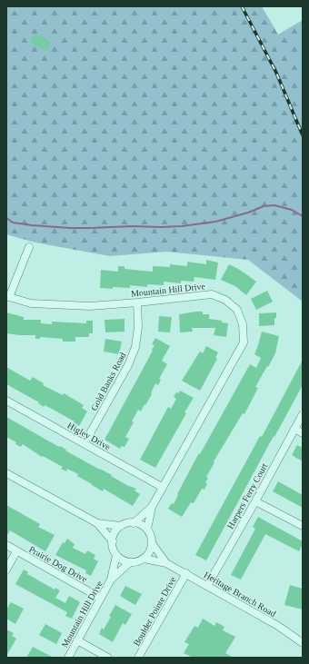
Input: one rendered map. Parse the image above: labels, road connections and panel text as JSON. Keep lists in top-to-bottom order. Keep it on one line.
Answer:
{"streets":{"street":["Mountain Hill Drive","Gold Banks Road","Higley Drive","Harpers Ferry Court","Prairie Dog Drive","Heritage Branch Road","Boulder Pointe Drive"]},"crossings":[["Mountain Hill Drive","Gold Banks Road"],["Mountain Hill Drive","Higley Drive"],["Mountain Hill Drive","Prairie Dog Drive"],["Mountain Hill Drive","Heritage Branch Road"],["Gold Banks Road","Higley Drive"],["Harpers Ferry Court","Heritage Branch Road"],["Heritage Branch Road","Boulder Pointe Drive"]]}
